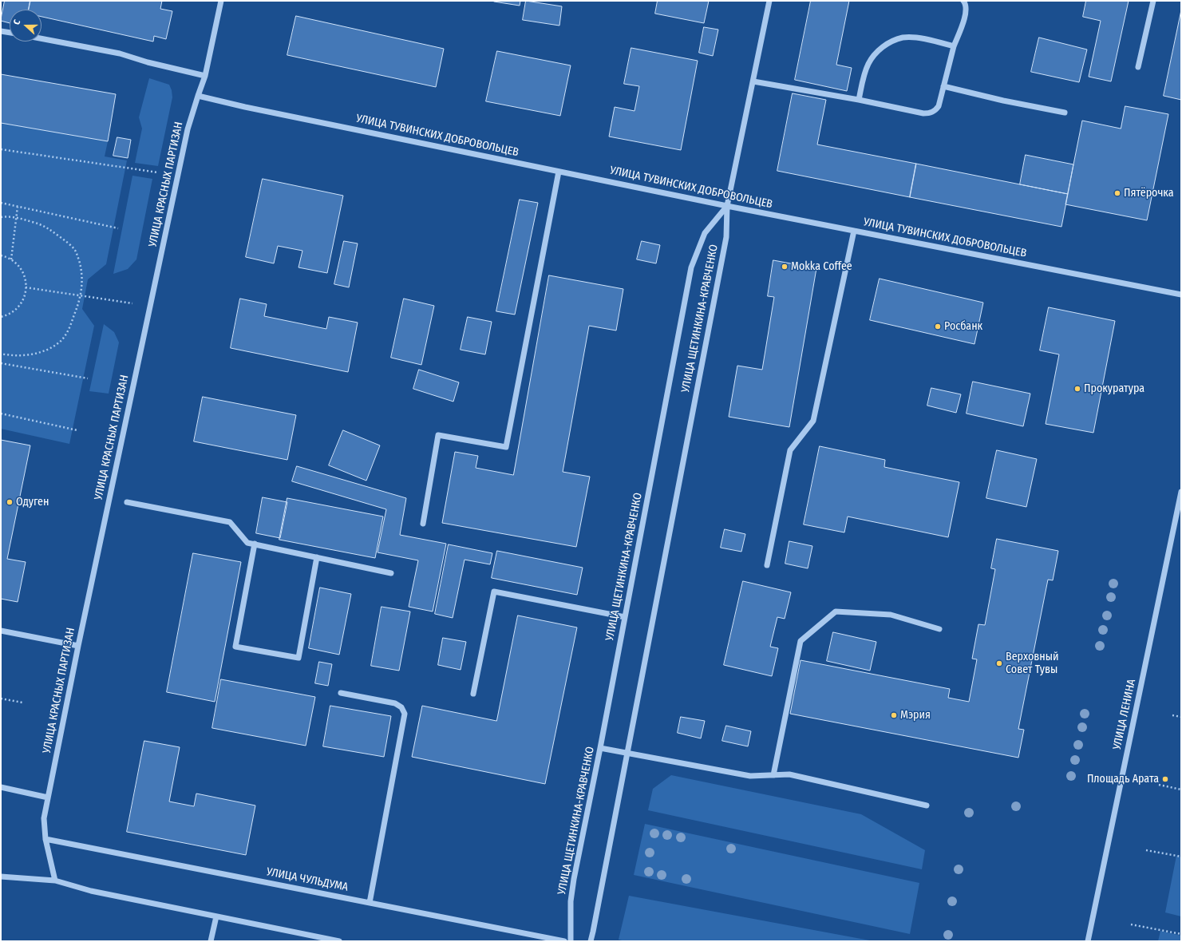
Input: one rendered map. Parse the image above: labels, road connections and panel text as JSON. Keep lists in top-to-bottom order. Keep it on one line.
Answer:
{"streets":{"street":["УЛИЦА ТУВИНСКИХ ДОБРОВОЛЬЦЕВ","УЛИЦА КРАСНЫХ ПАРТИЗАН","УЛИЦА ЩЕТИНКИНА-КРАВЧЕНКО","УЛИЦА ЛЕНИНА","УЛИЦА ЧУЛЬДУМА"]},"crossings":[["УЛИЦА ТУВИНСКИХ ДОБРОВОЛЬЦЕВ","УЛИЦА КРАСНЫХ ПАРТИЗАН"],["УЛИЦА ТУВИНСКИХ ДОБРОВОЛЬЦЕВ","УЛИЦА ЩЕТИНКИНА-КРАВЧЕНКО"],["УЛИЦА КРАСНЫХ ПАРТИЗАН","УЛИЦА ЧУЛЬДУМА"]],"places":["Пятёрочка","Mokka Coffee","Росбанк","Прокуратура","Одуген","Верховный Совет Тувы","Мэрия","Площадь Арата"],"north":"left"}
